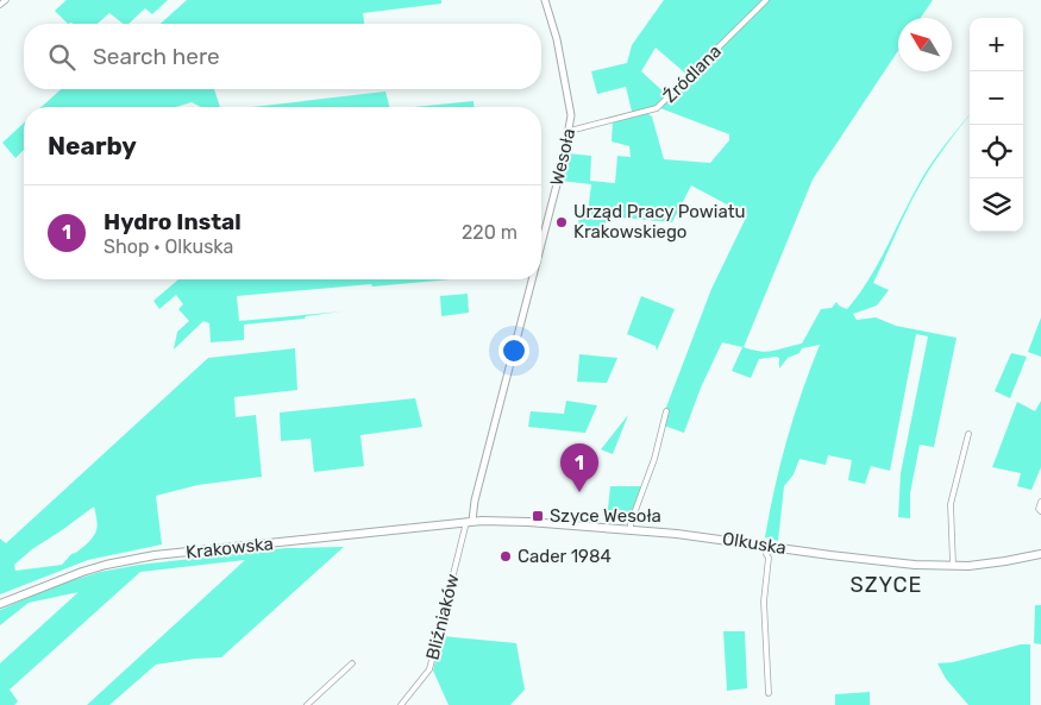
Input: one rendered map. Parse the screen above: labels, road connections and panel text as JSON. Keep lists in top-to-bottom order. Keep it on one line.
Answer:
{"streets":{"main road":["Olkuska","Krakowska"],"street":["Źródlana","Wesoła","Bliźniaków"]},"crossings":[["Źródlana","Wesoła"],["Wesoła","Olkuska"],["Wesoła","Krakowska"],["Wesoła","Bliźniaków"],["Olkuska","Krakowska"],["Olkuska","Bliźniaków"],["Krakowska","Bliźniaków"]],"districts":["SZYCE"],"places":{"other":["Urząd Pracy Powiatu Krakowskiego","Cader 1984"],"transit":["Szyce Wesoła"]},"north":"top left","page":{"map_buttons":["+","−"],"search":"Search here","heading":"Nearby","list":[{"mark":"1","name":"Hydro Instal","note":"Shop · Olkuska","value":"220 m"}],"pins":"1"}}
